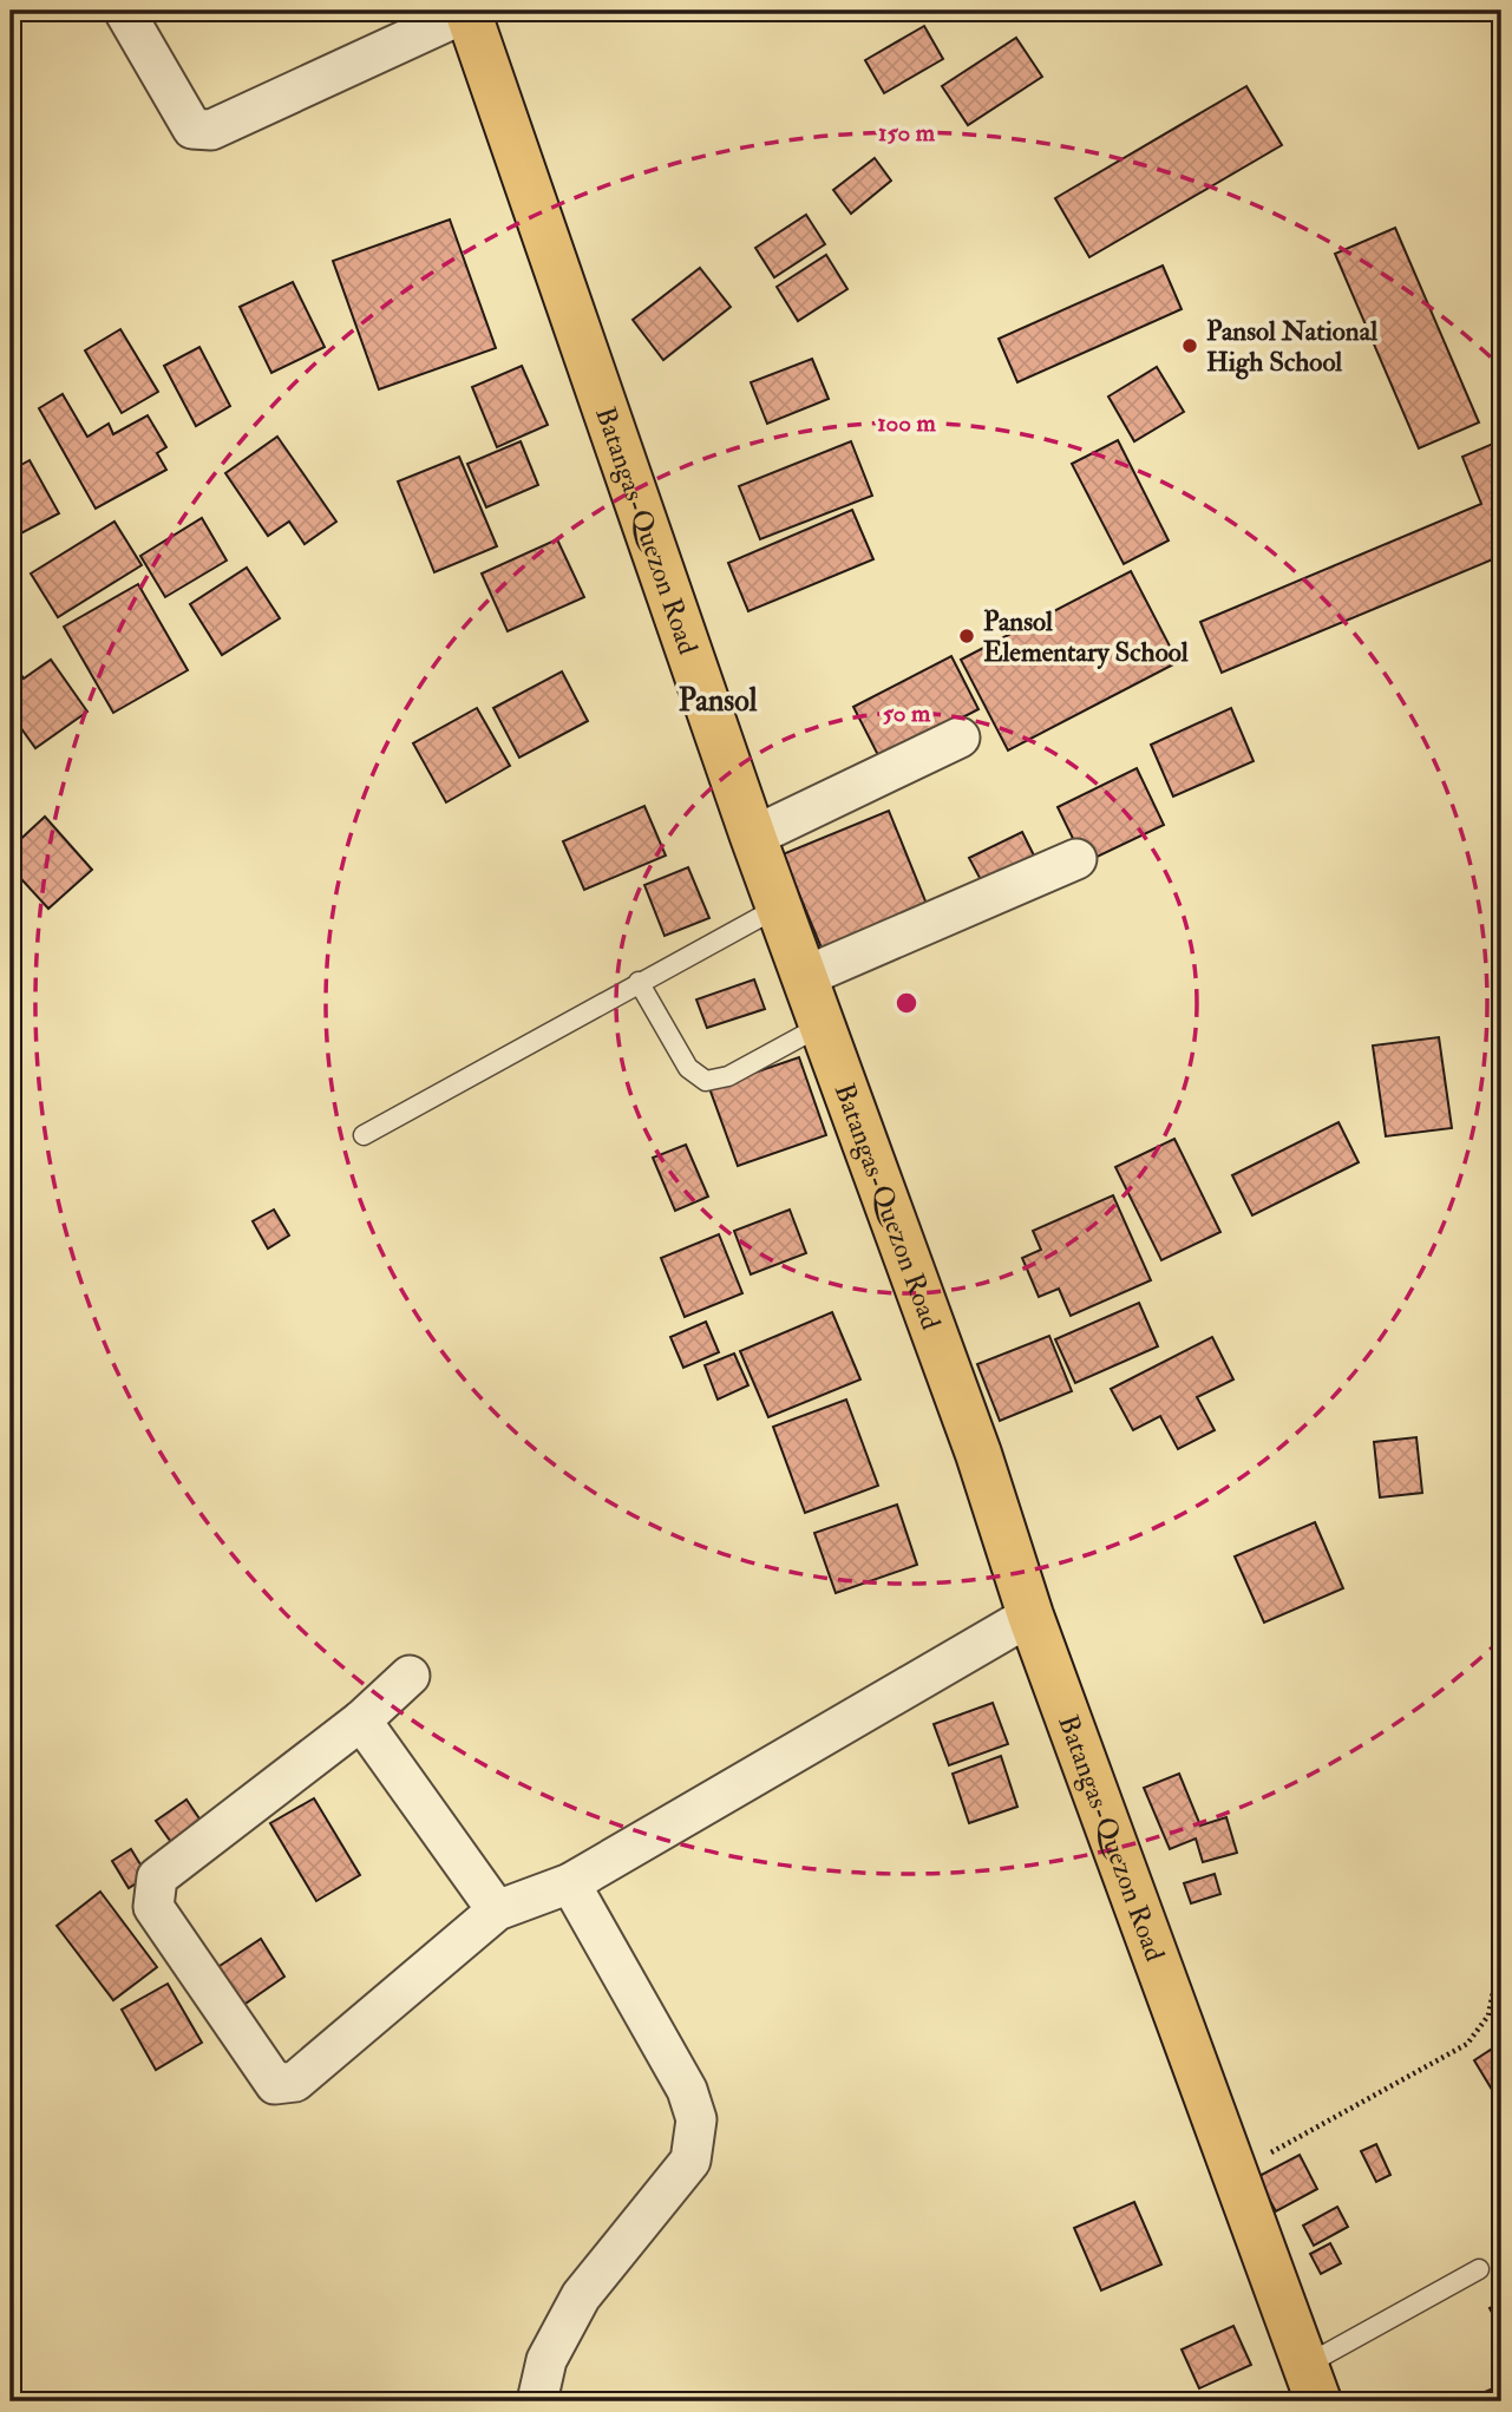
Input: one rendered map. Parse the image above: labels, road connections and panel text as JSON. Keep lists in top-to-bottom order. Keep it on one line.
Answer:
{"streets":{"main road":["Batangas-Quezon Road"]},"districts":["Pansol"],"places":["Pansol National High School","Pansol Elementary School"],"rings":["150 m","100 m","50 m"]}
